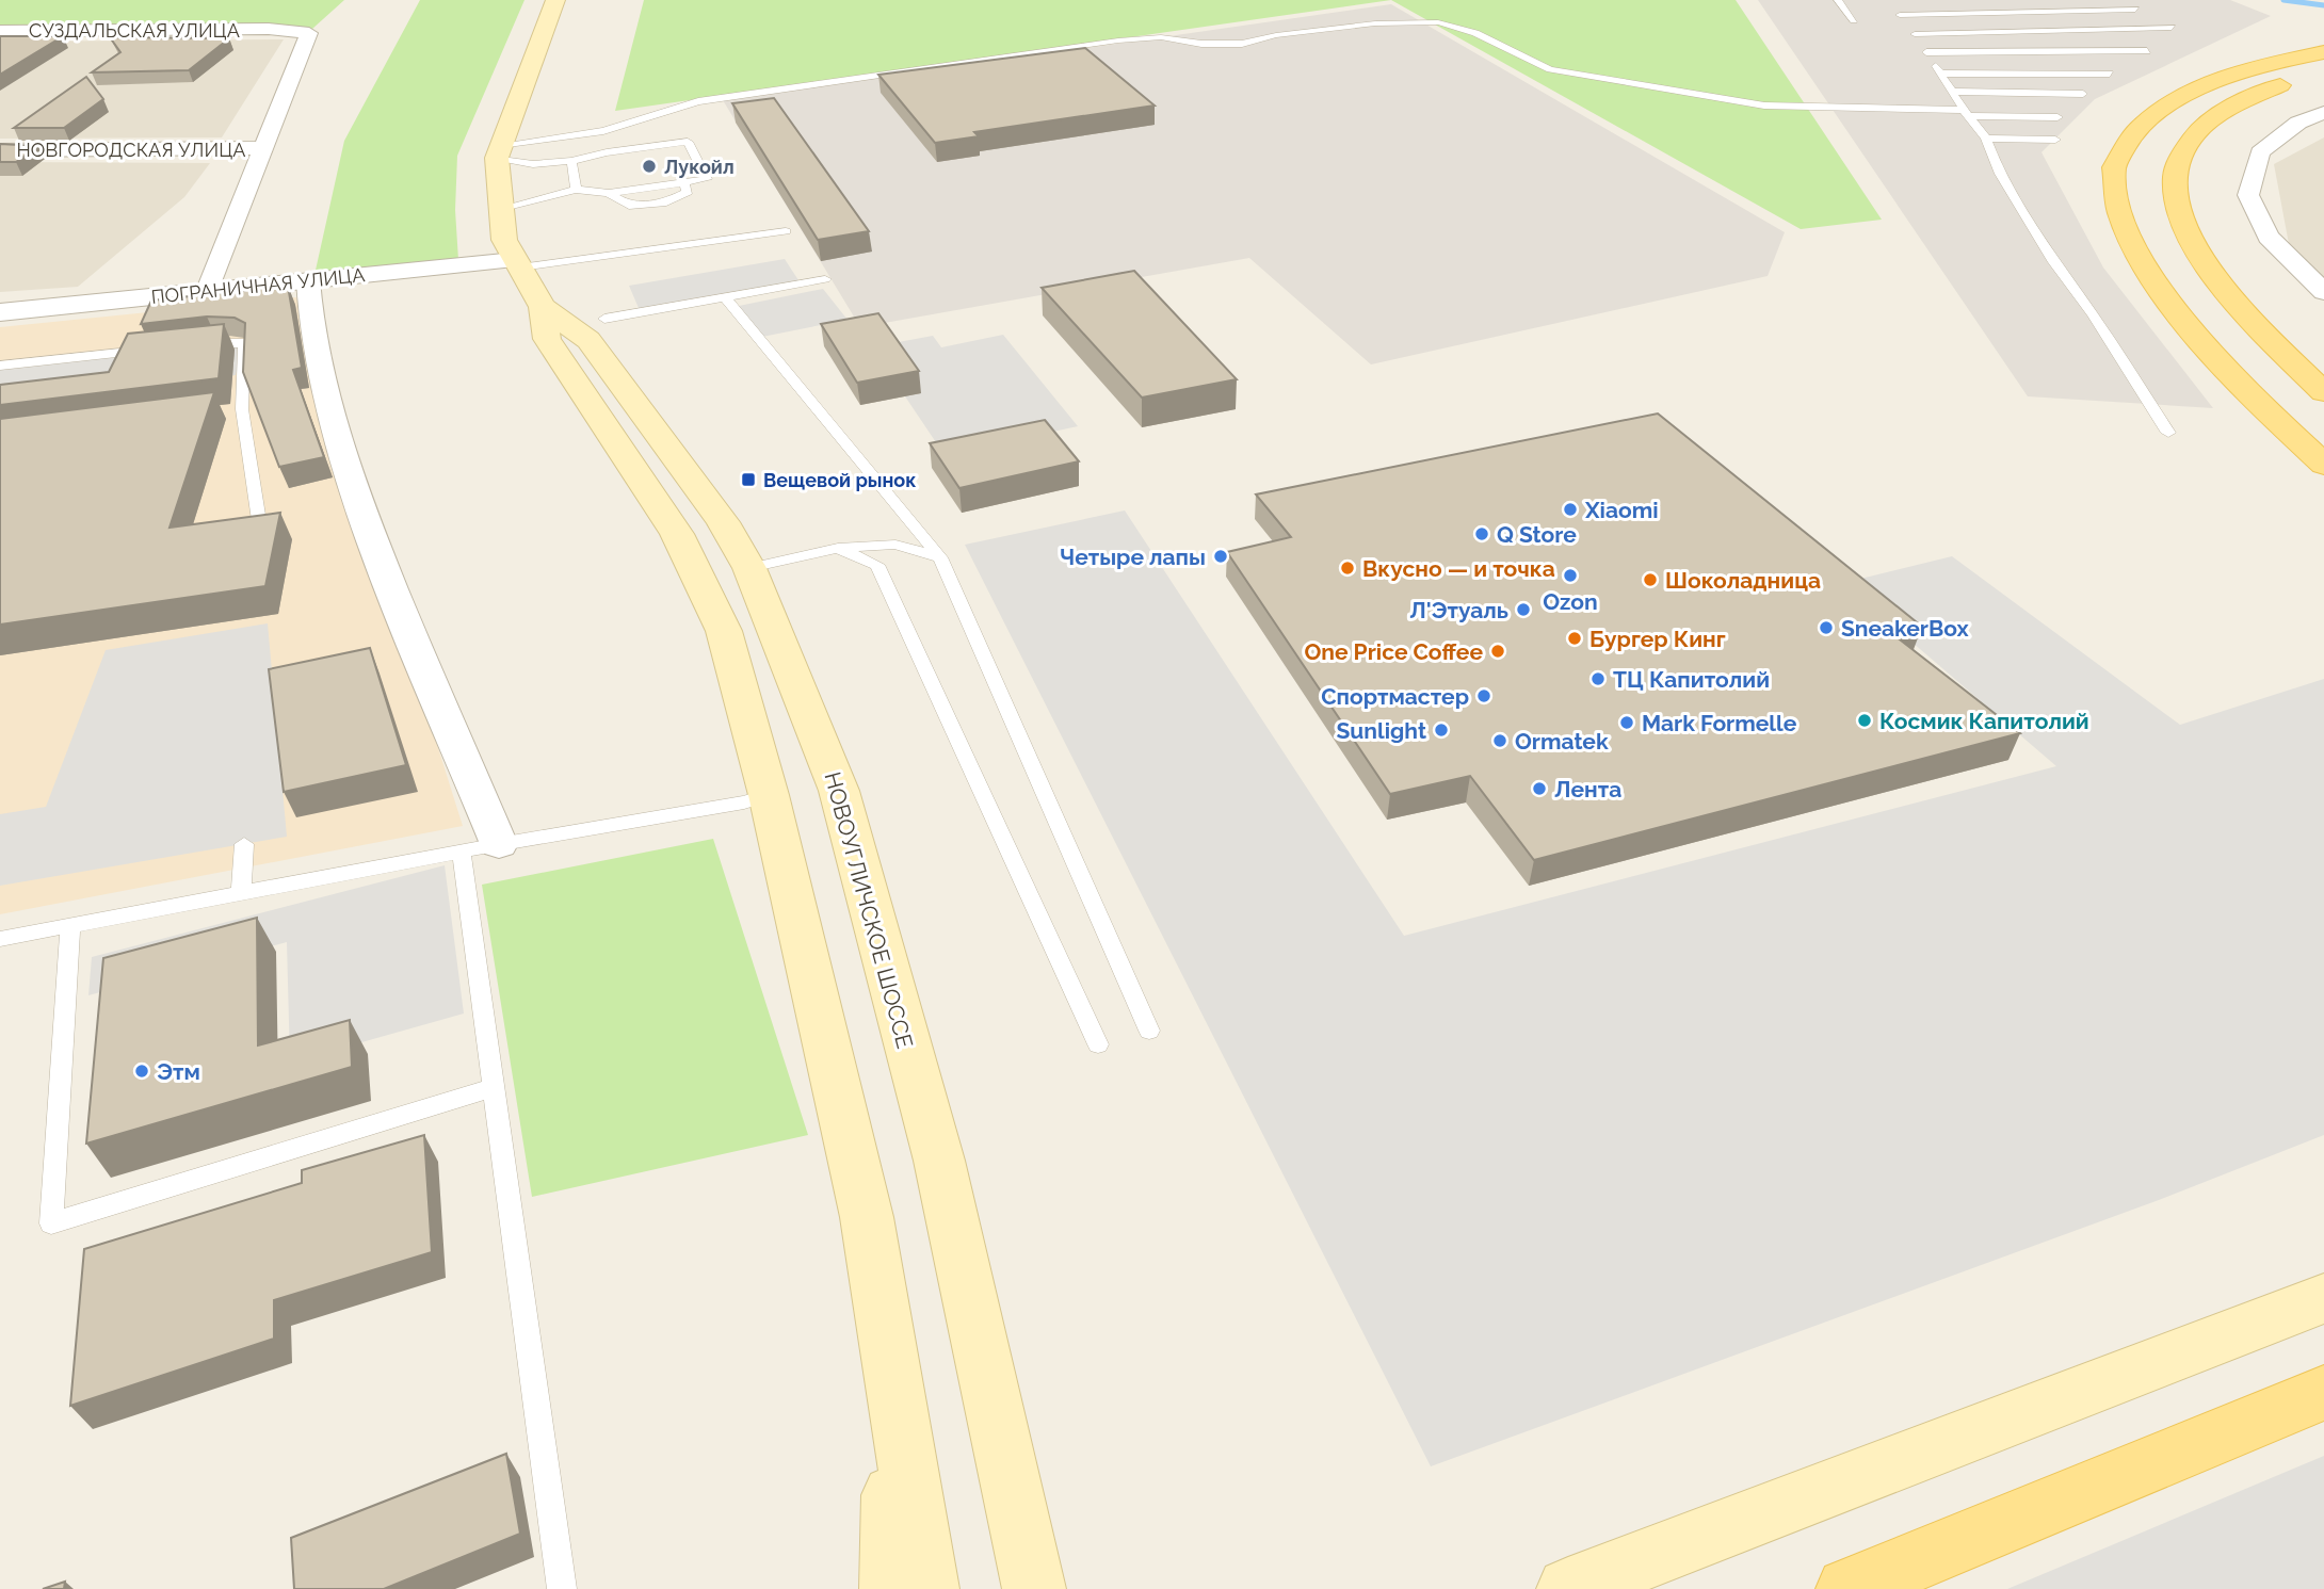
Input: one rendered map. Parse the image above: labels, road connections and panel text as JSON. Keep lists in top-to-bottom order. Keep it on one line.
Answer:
{"streets":{"main road":["НОВОУГЛИЧСКОЕ ШОССЕ"],"street":["СУЗДАЛЬСКАЯ УЛИЦА","НОВГОРОДСКАЯ УЛИЦА","ПОГРАНИЧНАЯ УЛИЦА"]},"crossings":[["СУЗДАЛЬСКАЯ УЛИЦА","НОВГОРОДСКАЯ УЛИЦА"],["ПОГРАНИЧНАЯ УЛИЦА","НОВОУГЛИЧСКОЕ ШОССЕ"]],"places":{"other":["Лукойл","Xiaomi","Q Store","Четыре лапы","Вкусно — и точка","Ozon","Шоколадница","Л'Этуаль","SneakerBox","Бургер Кинг","One Price Coffee","ТЦ Капитолий","Спортмастер","Космик Капитолий","Mark Formelle","Sunlight","Ormatek","Лента","Этм"],"transit":["Вещевой рынок"]}}
